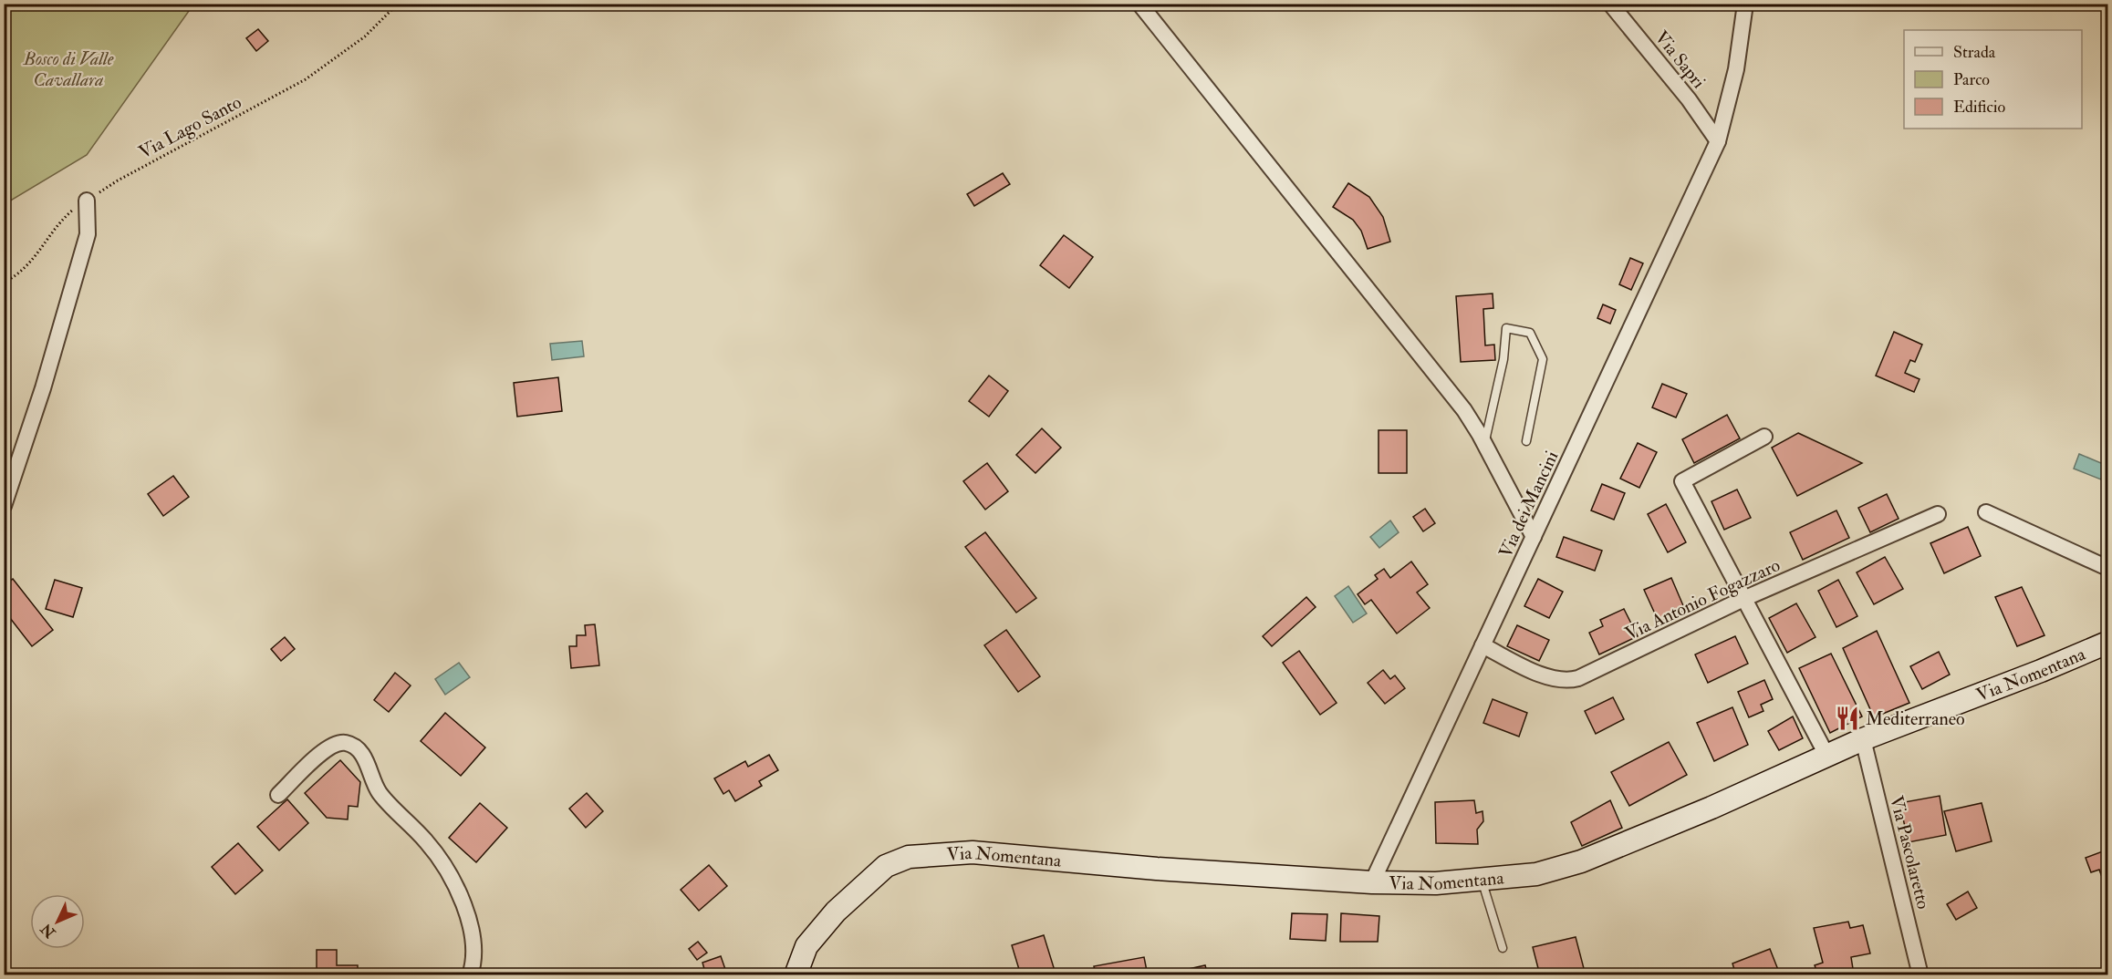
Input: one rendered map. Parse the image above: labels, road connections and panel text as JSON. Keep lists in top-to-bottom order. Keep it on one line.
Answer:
{"streets":{"main road":["Via Nomentana"],"street":["Via Sapri","Via dei Mancini","Via Antonio Fogazzaro","Via Pascolaretto"],"path":["Via Lago Santo"]},"crossings":[["Via Sapri","Via dei Mancini"],["Via dei Mancini","Via Antonio Fogazzaro"],["Via dei Mancini","Via Nomentana"],["Via Nomentana","Via Pascolaretto"]],"parks":["Bosco di Valle Cavallara"],"places":{"restaurant":["Mediterraneo"]},"legend":["Strada","Parco","Edificio"],"north":"bottom left"}
